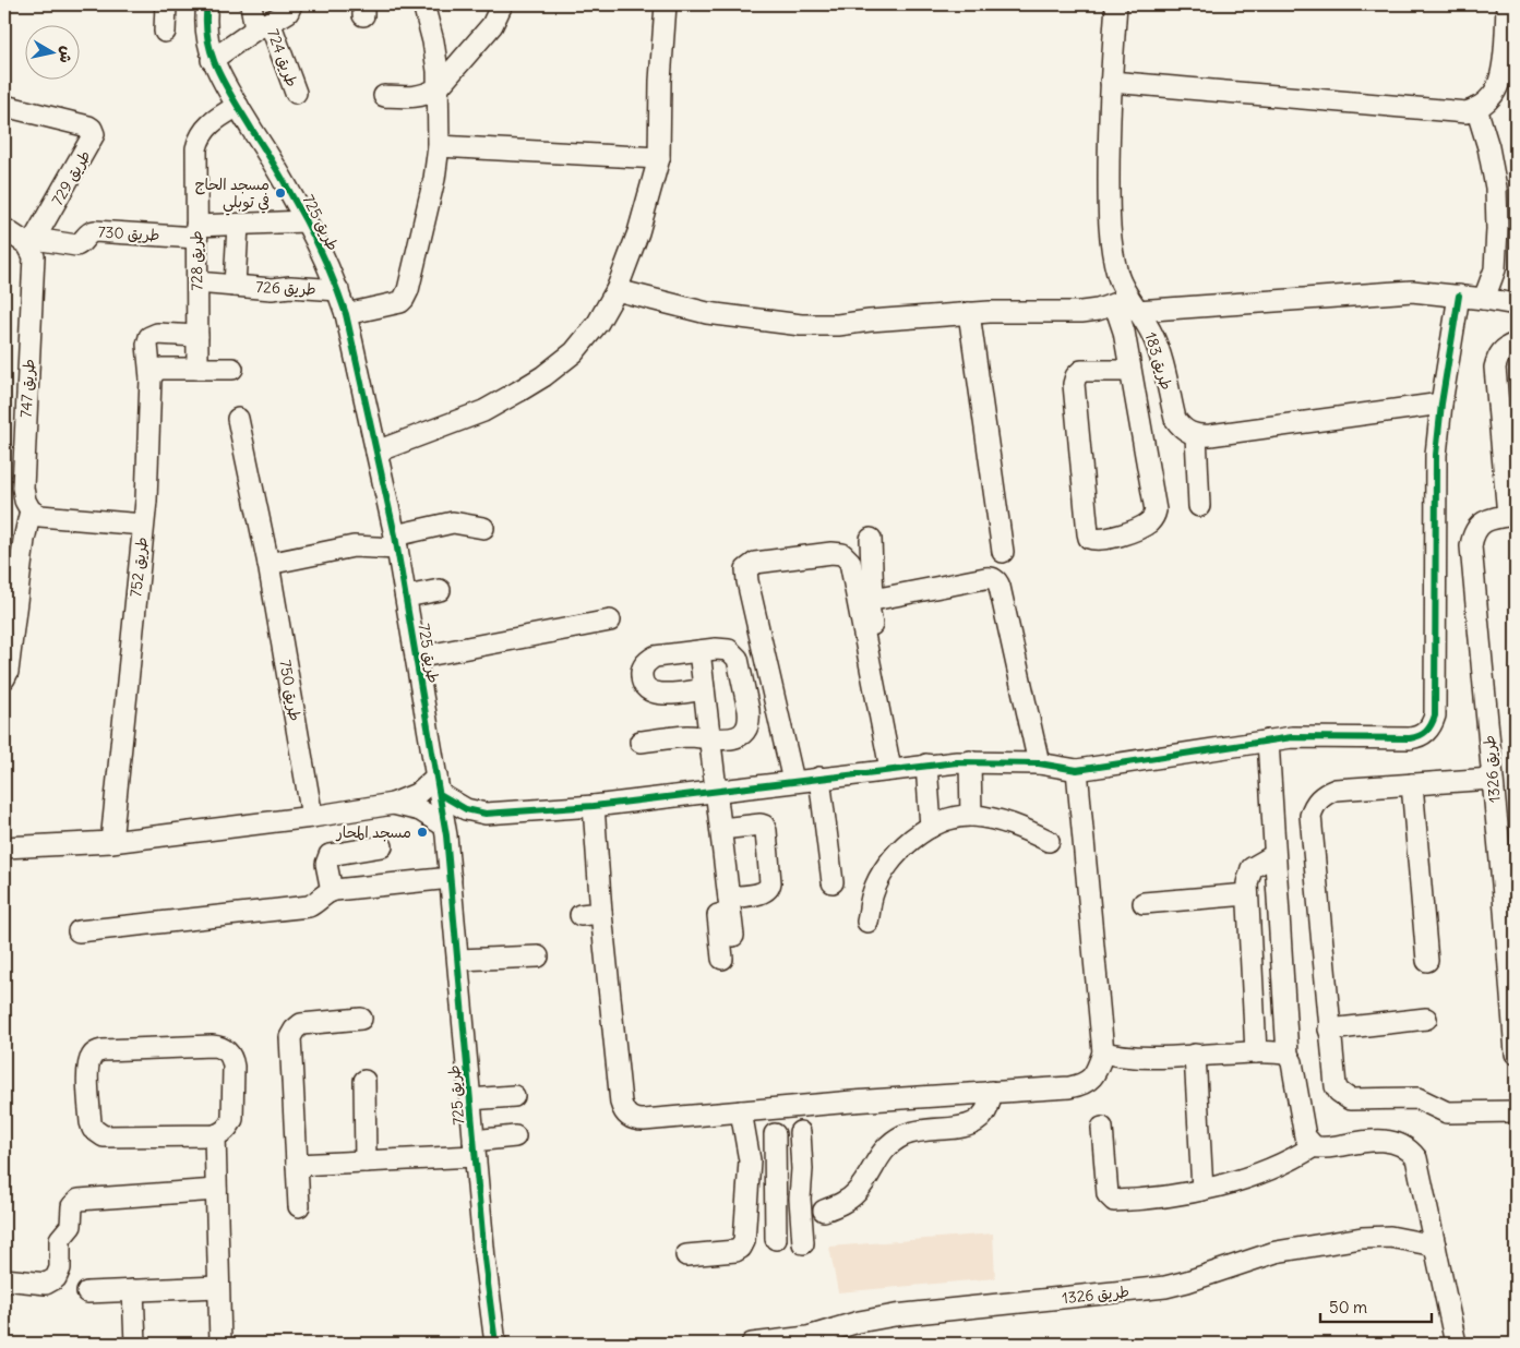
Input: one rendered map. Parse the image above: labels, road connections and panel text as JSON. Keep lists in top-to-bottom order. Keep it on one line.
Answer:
{"streets":{"street":["طريق 724","طريق 729","طريق 725","طريق 730","طريق 728","طريق 726","طريق 183","طريق 747","طريق 752","طريق 750","طريق 1326"]},"crossings":[["طريق 729","طريق 730"],["طريق 729","طريق 747"],["طريق 725","طريق 730"],["طريق 725","طريق 728"],["طريق 725","طريق 726"],["طريق 730","طريق 728"],["طريق 730","طريق 726"],["طريق 730","طريق 747"],["طريق 728","طريق 726"],["طريق 728","طريق 752"]],"places":["مسجد الحاج في توبلي","مسجد المحار"],"scale_bar":"50 m","north":"right"}
